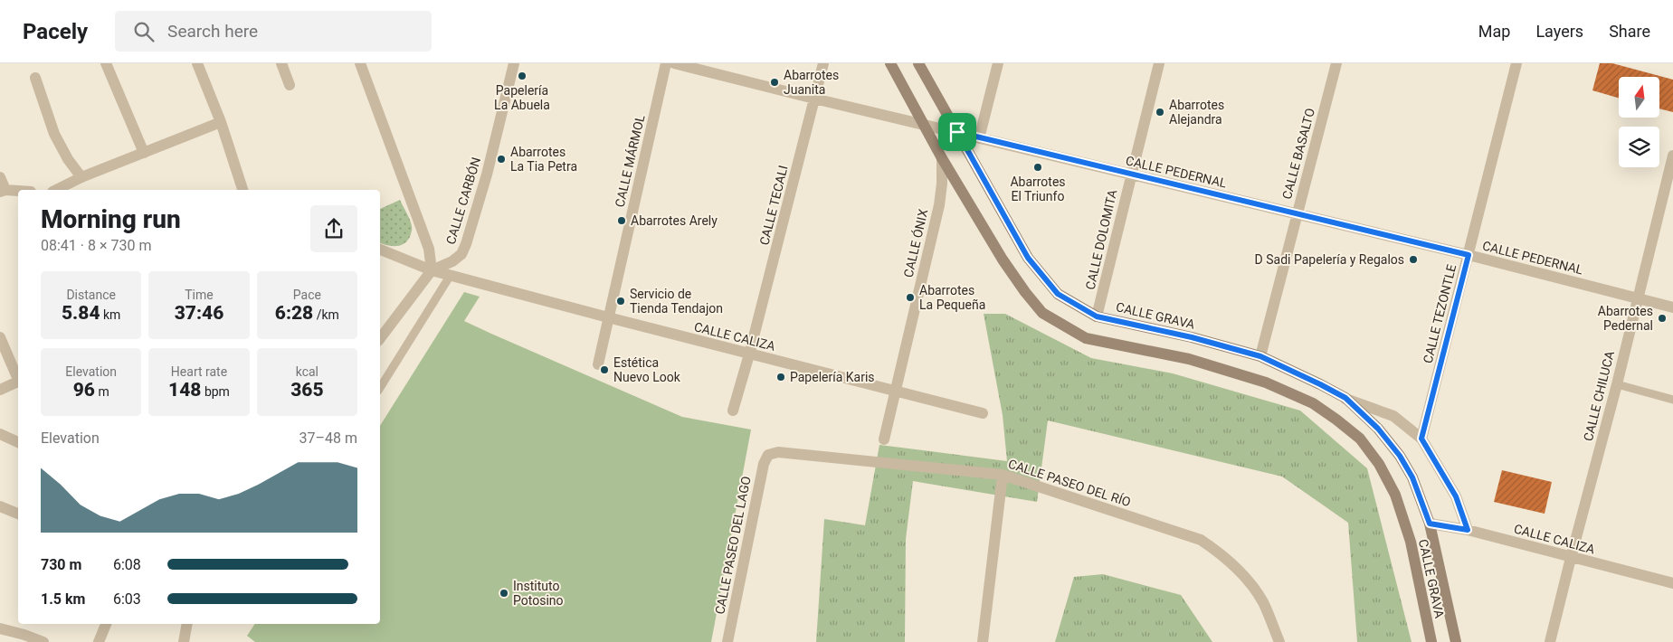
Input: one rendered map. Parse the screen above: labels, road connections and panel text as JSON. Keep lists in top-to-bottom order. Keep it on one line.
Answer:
{"streets":{"main road":["CALLE GRAVA"],"street":["CALLE BASALTO","CALLE MÁRMOL","CALLE PEDERNAL","CALLE CARBÓN","CALLE TECALI","CALLE DOLOMITA","CALLE ÓNIX","CALLE TEZONTLE","CALLE CALIZA","CALLE CHILUCA","CALLE PASEO DEL RÍO","CALLE PASEO DEL LAGO"]},"crossings":[["CALLE BASALTO","CALLE PEDERNAL"],["CALLE BASALTO","CALLE GRAVA"],["CALLE MÁRMOL","CALLE CALIZA"],["CALLE PEDERNAL","CALLE TECALI"],["CALLE PEDERNAL","CALLE DOLOMITA"],["CALLE PEDERNAL","CALLE TEZONTLE"],["CALLE PEDERNAL","CALLE GRAVA"],["CALLE PEDERNAL","CALLE CHILUCA"],["CALLE CARBÓN","CALLE CALIZA"],["CALLE TECALI","CALLE CALIZA"],["CALLE DOLOMITA","CALLE GRAVA"],["CALLE ÓNIX","CALLE GRAVA"],["CALLE ÓNIX","CALLE CALIZA"],["CALLE GRAVA","CALLE CALIZA"],["CALLE CALIZA","CALLE CHILUCA"],["CALLE PASEO DEL RÍO","CALLE PASEO DEL LAGO"]],"places":["Papelería La Abuela","Abarrotes Juanita","Abarrotes Alejandra","Abarrotes La Tia Petra","Abarrotes El Triunfo","Abarrotes Arely","D Sadi Papelería y Regalos","Abarrotes La Pequeña","Servicio de Tienda Tendajon","Abarrotes Pedernal","Estética Nuevo Look","Papelería Karis","Instituto Potosino"],"north":"top","page":{"header":"Pacely","search":"Search here","nav":["Map","Layers","Share"],"heading":["Morning run","08:41 · 8 × 730 m"],"stats":[["Distance","5.84 km"],["Time","37:46"],["Pace","6:28 /km"],["Elevation","96 m"],["Heart rate","148 bpm"],["kcal","365"]],"chart":["Elevation","37–48 m"],"list":[{"name":"730 m","note":"6:08"},{"name":"1.5 km","note":"6:03"}]}}
